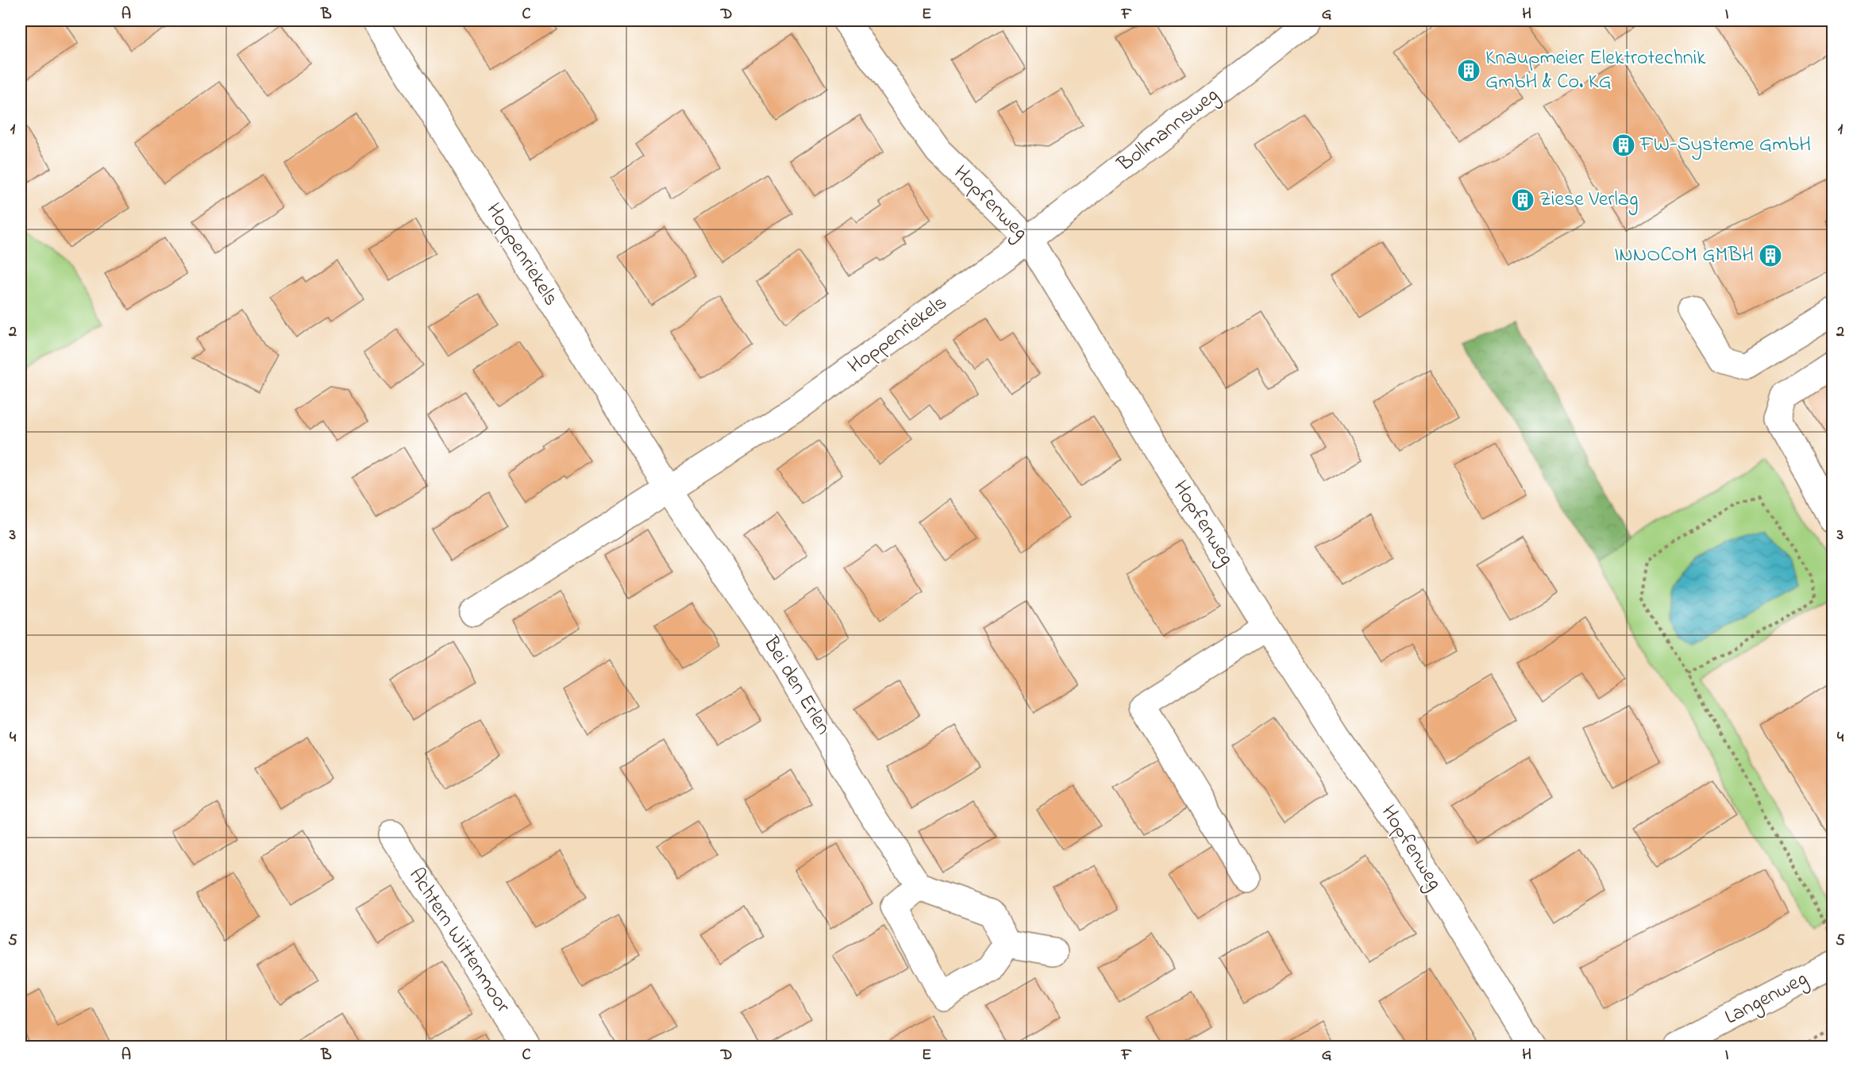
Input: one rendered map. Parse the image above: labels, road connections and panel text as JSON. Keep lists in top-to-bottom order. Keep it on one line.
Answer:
{"streets":{"street":["Bollmannsweg","Hopfenweg","Hoppenriekels","Bei den Erlen","Achtern Wittenmoor","Langenweg"]},"crossings":[["Bollmannsweg","Hopfenweg"],["Bollmannsweg","Hoppenriekels"],["Hopfenweg","Hoppenriekels"],["Hoppenriekels","Bei den Erlen"]],"places":{"building":["Knaupmeier Elektrotechnik GmbH & Co. KG","FW-Systeme GmbH","Ziese Verlag","INNOCOM GMBH"]},"grid":{"columns":["A","B","C","D","E","F","G","H","I"],"rows":["1","2","3","4","5"]}}
